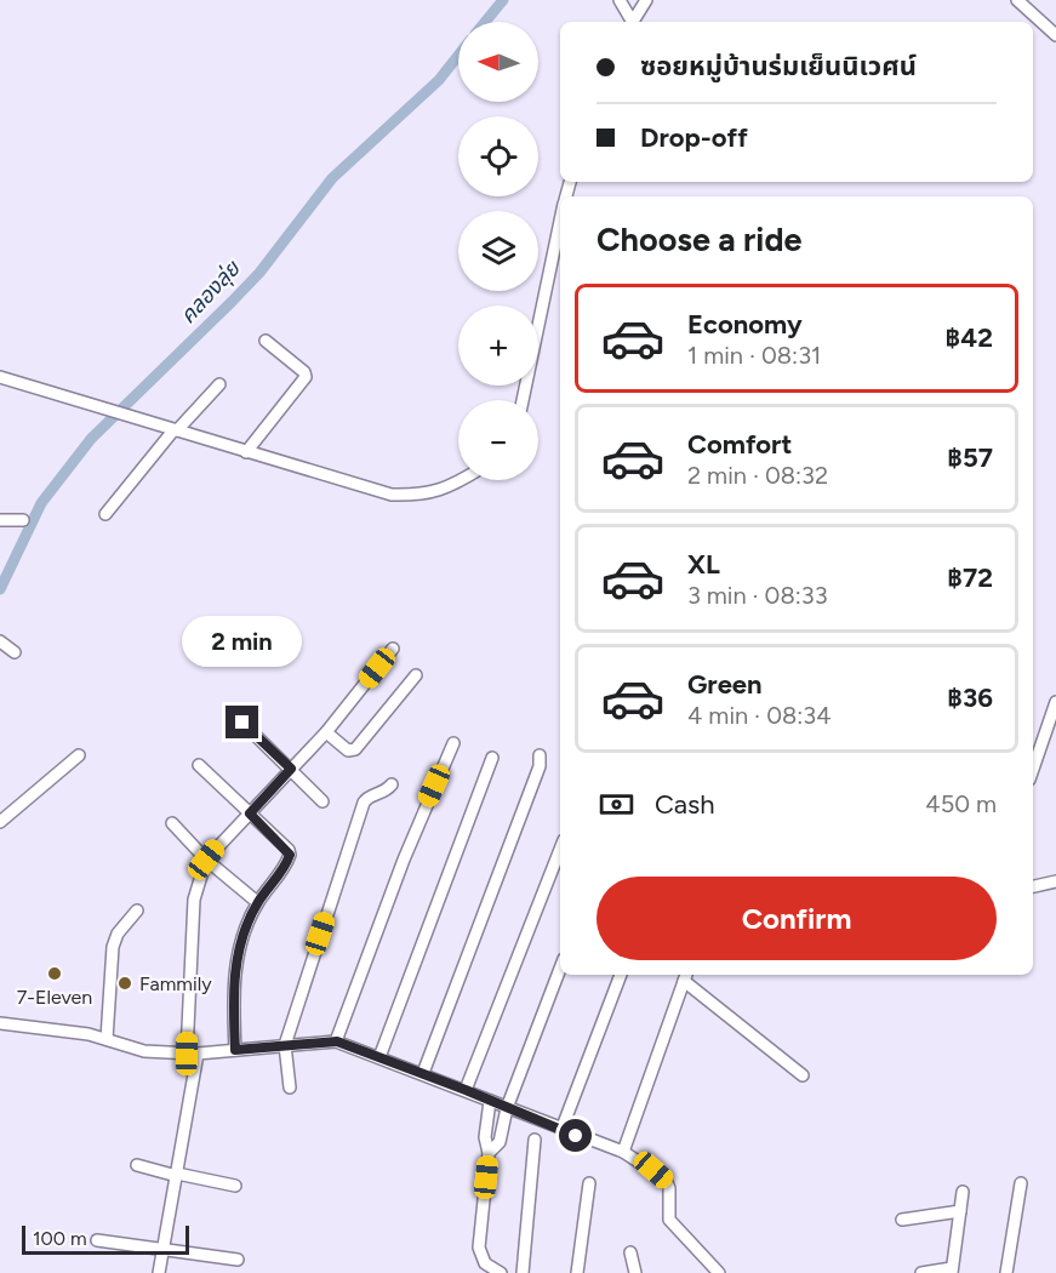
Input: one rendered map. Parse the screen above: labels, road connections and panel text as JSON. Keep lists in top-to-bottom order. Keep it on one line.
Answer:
{"water":["คลองลุ่ย"],"places":["7-Eleven","Fammily"],"scale_bar":"100 m","north":"left","page":{"map_buttons":["+","−"],"banner":["ซอยหมู่บ้านร่มเย็นนิเวศน์","Drop-off"],"heading":"Choose a ride","list":[{"name":"Economy","note":"1 min · 08:31","value":"฿42"},{"name":"Comfort","note":"2 min · 08:32","value":"฿57"},{"name":"XL","note":"3 min · 08:33","value":"฿72"},{"name":"Green","note":"4 min · 08:34","value":"฿36"}],"bubble":"2 min","pay":["Cash","450 m"],"buttons":"Confirm","scale":"100 m"}}
